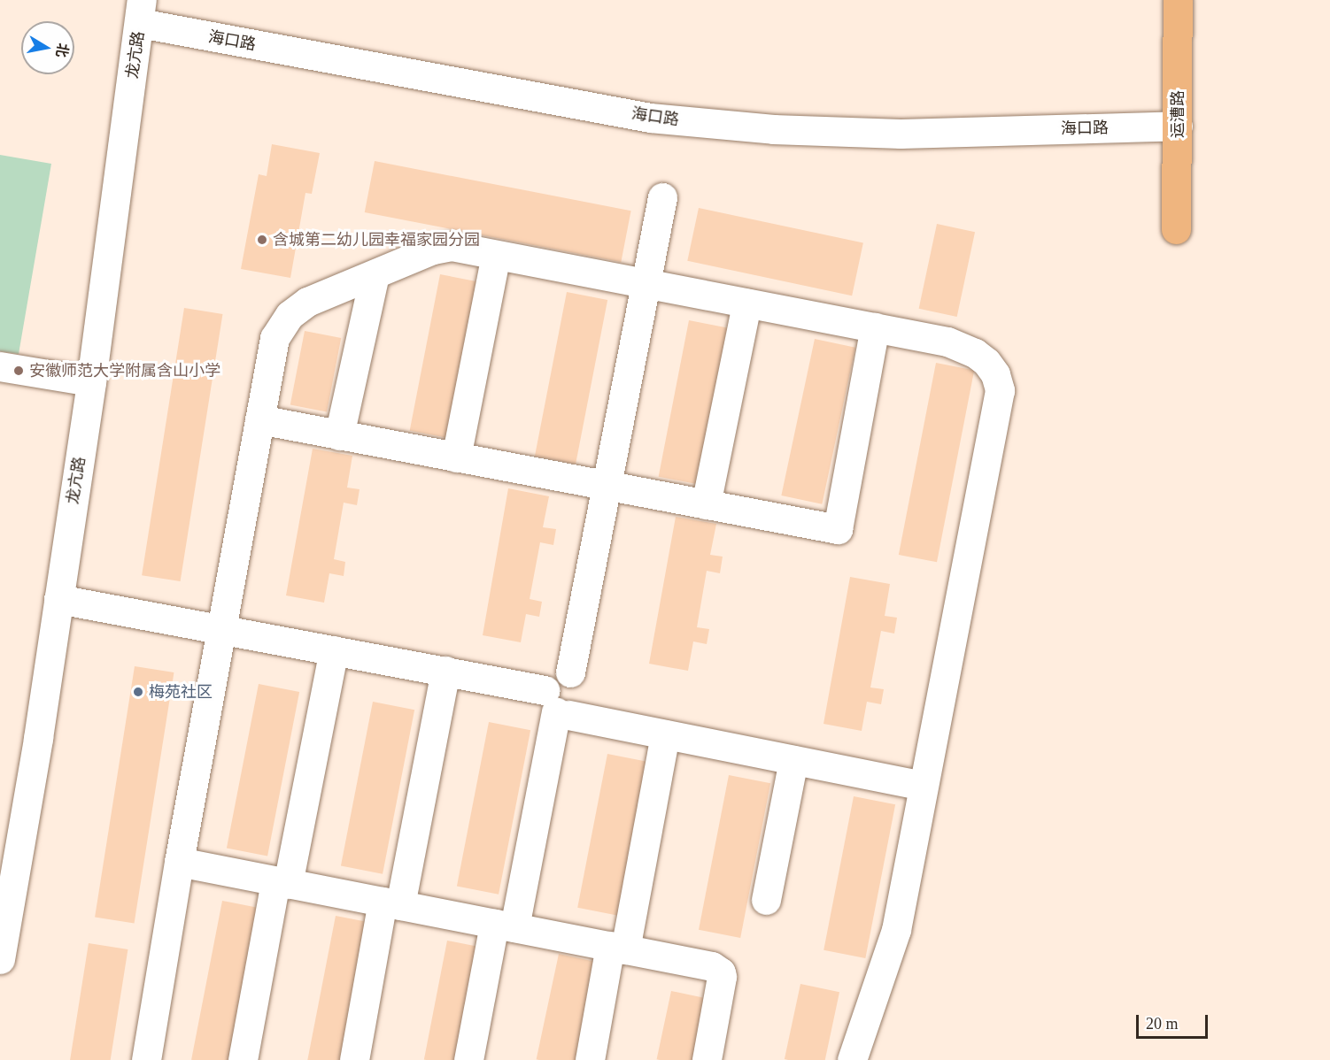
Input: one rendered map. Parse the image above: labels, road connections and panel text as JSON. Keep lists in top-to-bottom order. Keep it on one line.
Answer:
{"streets":{"main road":["运漕路"],"street":["海口路","龙亢路"]},"crossings":[["海口路","龙亢路"],["海口路","运漕路"]],"places":["含城第二幼儿园幸福家园分园","安徽师范大学附属含山小学","梅苑社区"],"scale_bar":"20 m","north":"right"}
